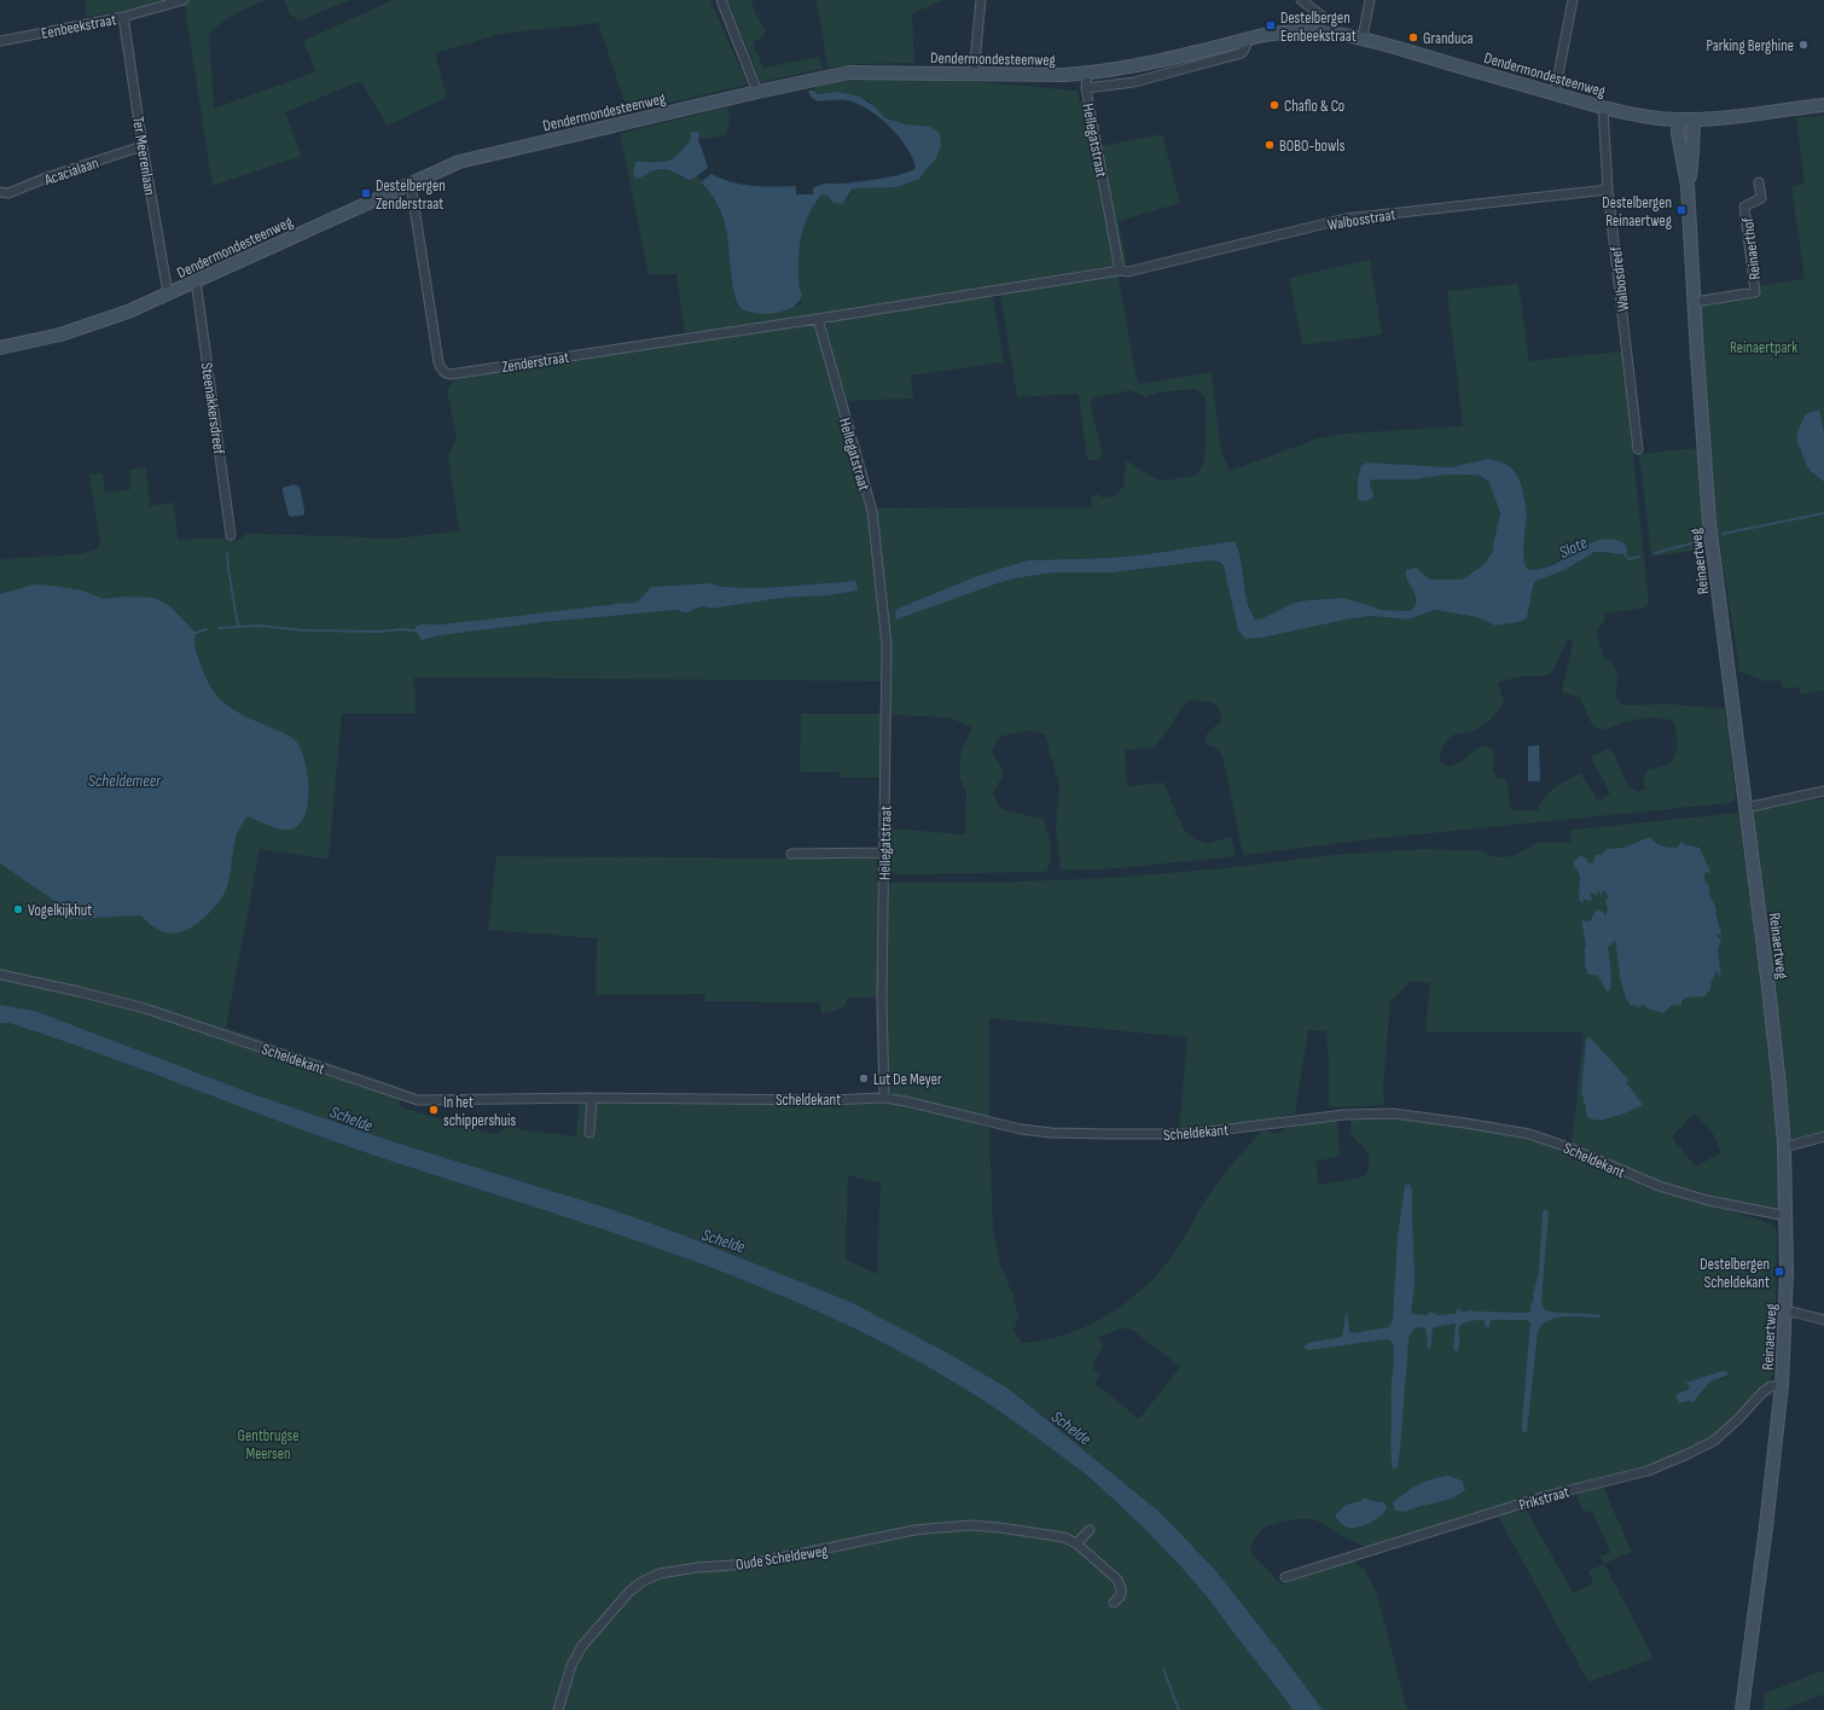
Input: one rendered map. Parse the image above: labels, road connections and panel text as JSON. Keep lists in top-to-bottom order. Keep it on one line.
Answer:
{"streets":{"main road":["Dendermondesteenweg","Reinaertweg"],"street":["Eenbeekstraat","Hellegatstraat","Ter Meerenlaan","Acacialaan","Walbosstraat","Reinaerthof","Walbosdreef","Zenderstraat","Steenakkersdreef","Scheldekant","Prikstraat","Oude Scheldeweg"]},"crossings":[["Eenbeekstraat","Ter Meerenlaan"],["Dendermondesteenweg","Hellegatstraat"],["Dendermondesteenweg","Ter Meerenlaan"],["Dendermondesteenweg","Walbosdreef"],["Dendermondesteenweg","Zenderstraat"],["Dendermondesteenweg","Steenakkersdreef"],["Dendermondesteenweg","Reinaertweg"],["Hellegatstraat","Walbosstraat"],["Hellegatstraat","Zenderstraat"],["Hellegatstraat","Scheldekant"],["Ter Meerenlaan","Acacialaan"],["Walbosstraat","Walbosdreef"],["Reinaerthof","Reinaertweg"],["Reinaertweg","Scheldekant"],["Reinaertweg","Prikstraat"]],"water":["Slote","Scheldemeer","Schelde"],"parks":["Reinaertpark","Gentbrugse Meersen"],"places":{"transit":["Destelbergen Eenbeekstraat","Destelbergen Zenderstraat","Destelbergen Reinaertweg","Destelbergen Scheldekant"],"other":["Granduca","Parking Berghine","Chaflo & Co","BOBO-bowls","Vogelkijkhut","Lut De Meyer","In het schippershuis"]}}
